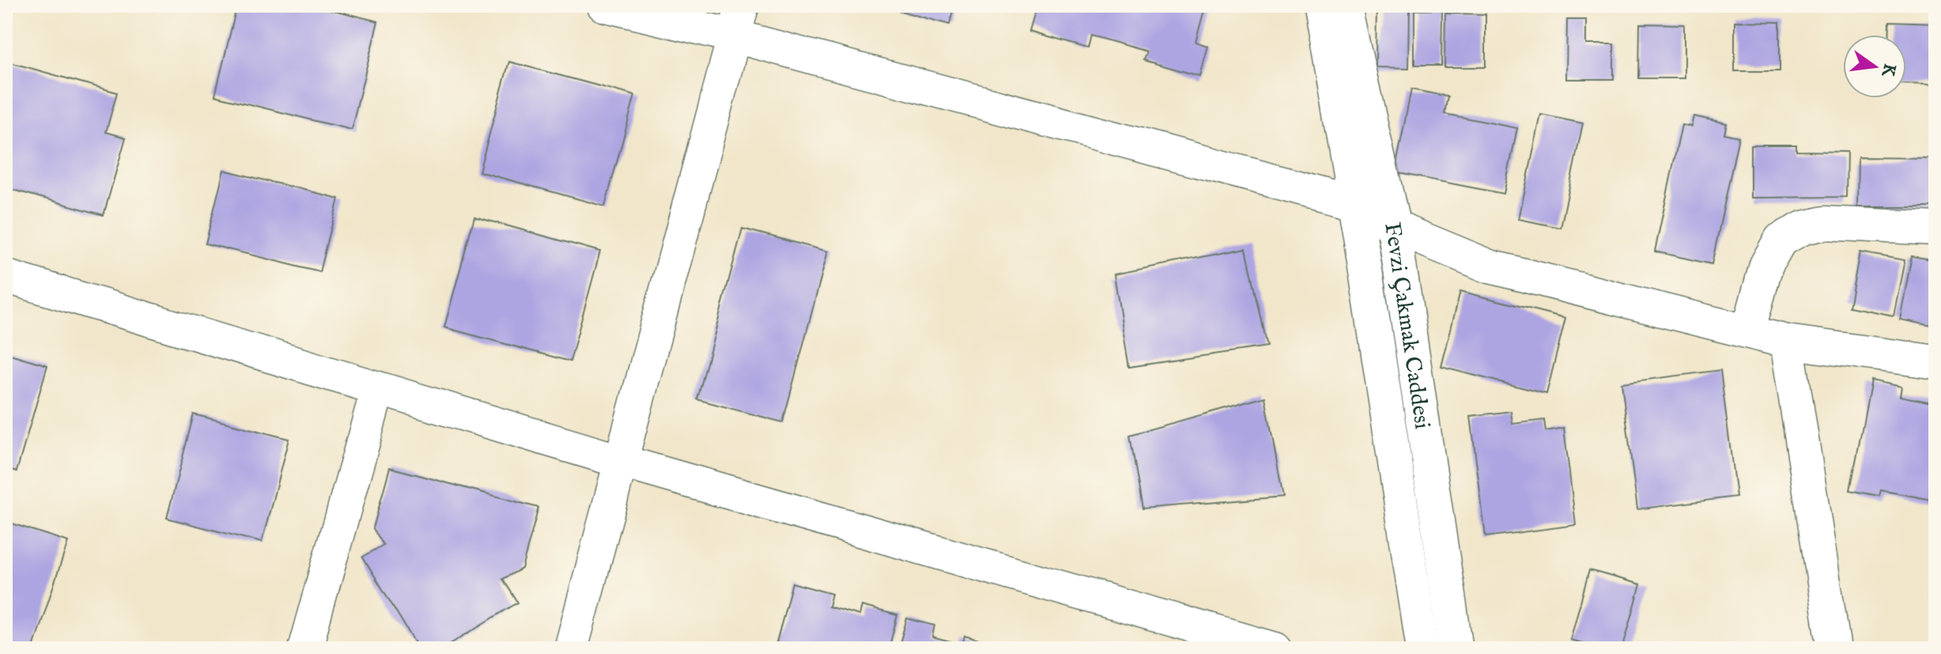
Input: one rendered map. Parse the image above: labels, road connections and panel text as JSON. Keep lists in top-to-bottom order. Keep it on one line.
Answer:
{"streets":{"street":["Fevzi Çakmak Caddesi"]},"north":"right"}
